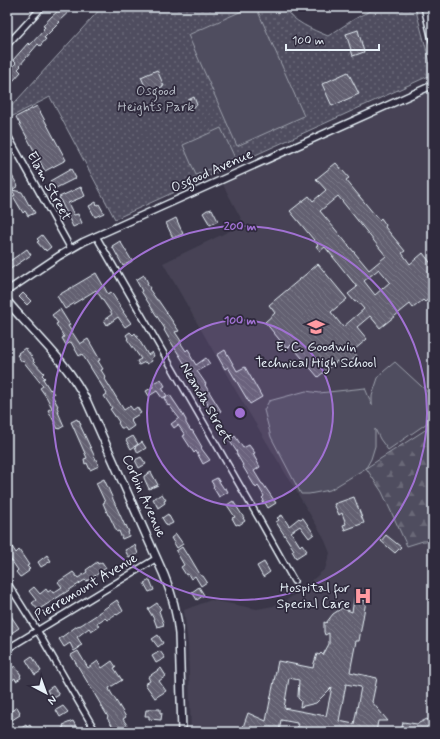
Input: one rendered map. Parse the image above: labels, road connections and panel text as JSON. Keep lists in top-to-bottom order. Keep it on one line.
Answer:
{"streets":{"main road":["Corbin Avenue"],"street":["Osgood Avenue","Elam Street","Neanda Street","Pierremount Avenue"]},"crossings":[["Osgood Avenue","Elam Street"],["Osgood Avenue","Neanda Street"],["Corbin Avenue","Pierremount Avenue"]],"parks":["Osgood Heights Park"],"places":{"school or university":["E. C. Goodwin Technical High School"],"hospital":["Hospital for Special Care"]},"scale_bar":"100 m","north":"bottom right","rings":["200 m","100 m"]}
